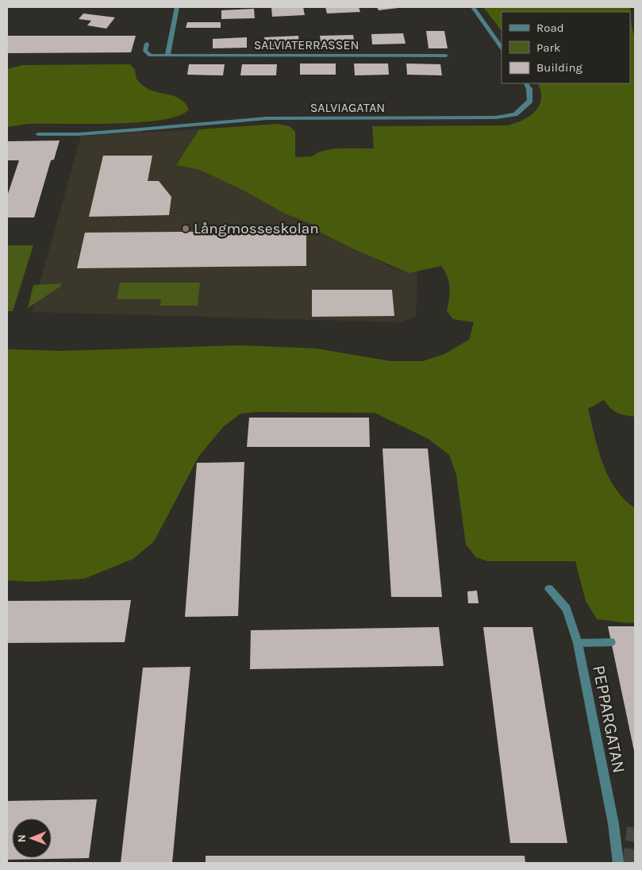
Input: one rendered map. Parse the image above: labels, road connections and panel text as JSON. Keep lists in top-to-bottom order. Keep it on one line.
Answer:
{"streets":{"street":["SALVIATERRASSEN","SALVIAGATAN","PEPPARGATAN"]},"places":["Långmosseskolan"],"legend":["Road","Park","Building"],"north":"left"}
